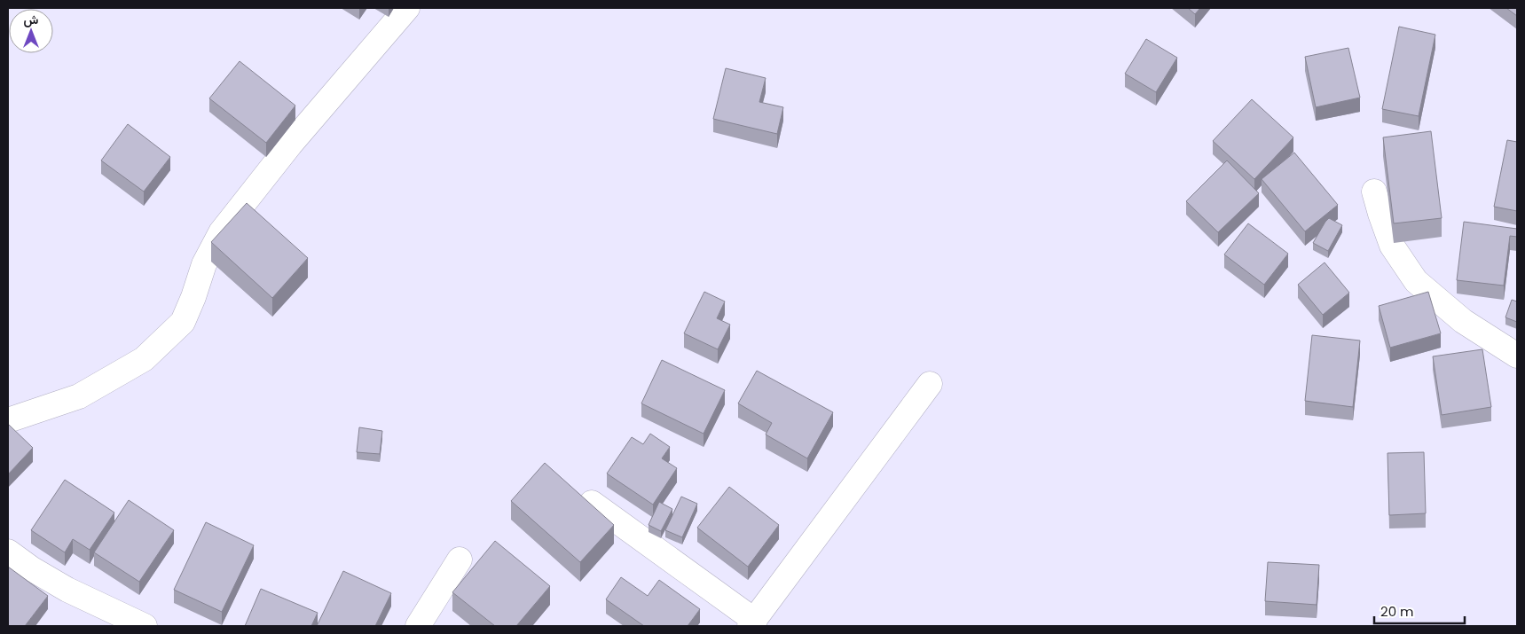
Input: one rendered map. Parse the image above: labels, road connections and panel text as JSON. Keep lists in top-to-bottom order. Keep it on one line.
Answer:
{"scale_bar":"20 m","north":"top"}
